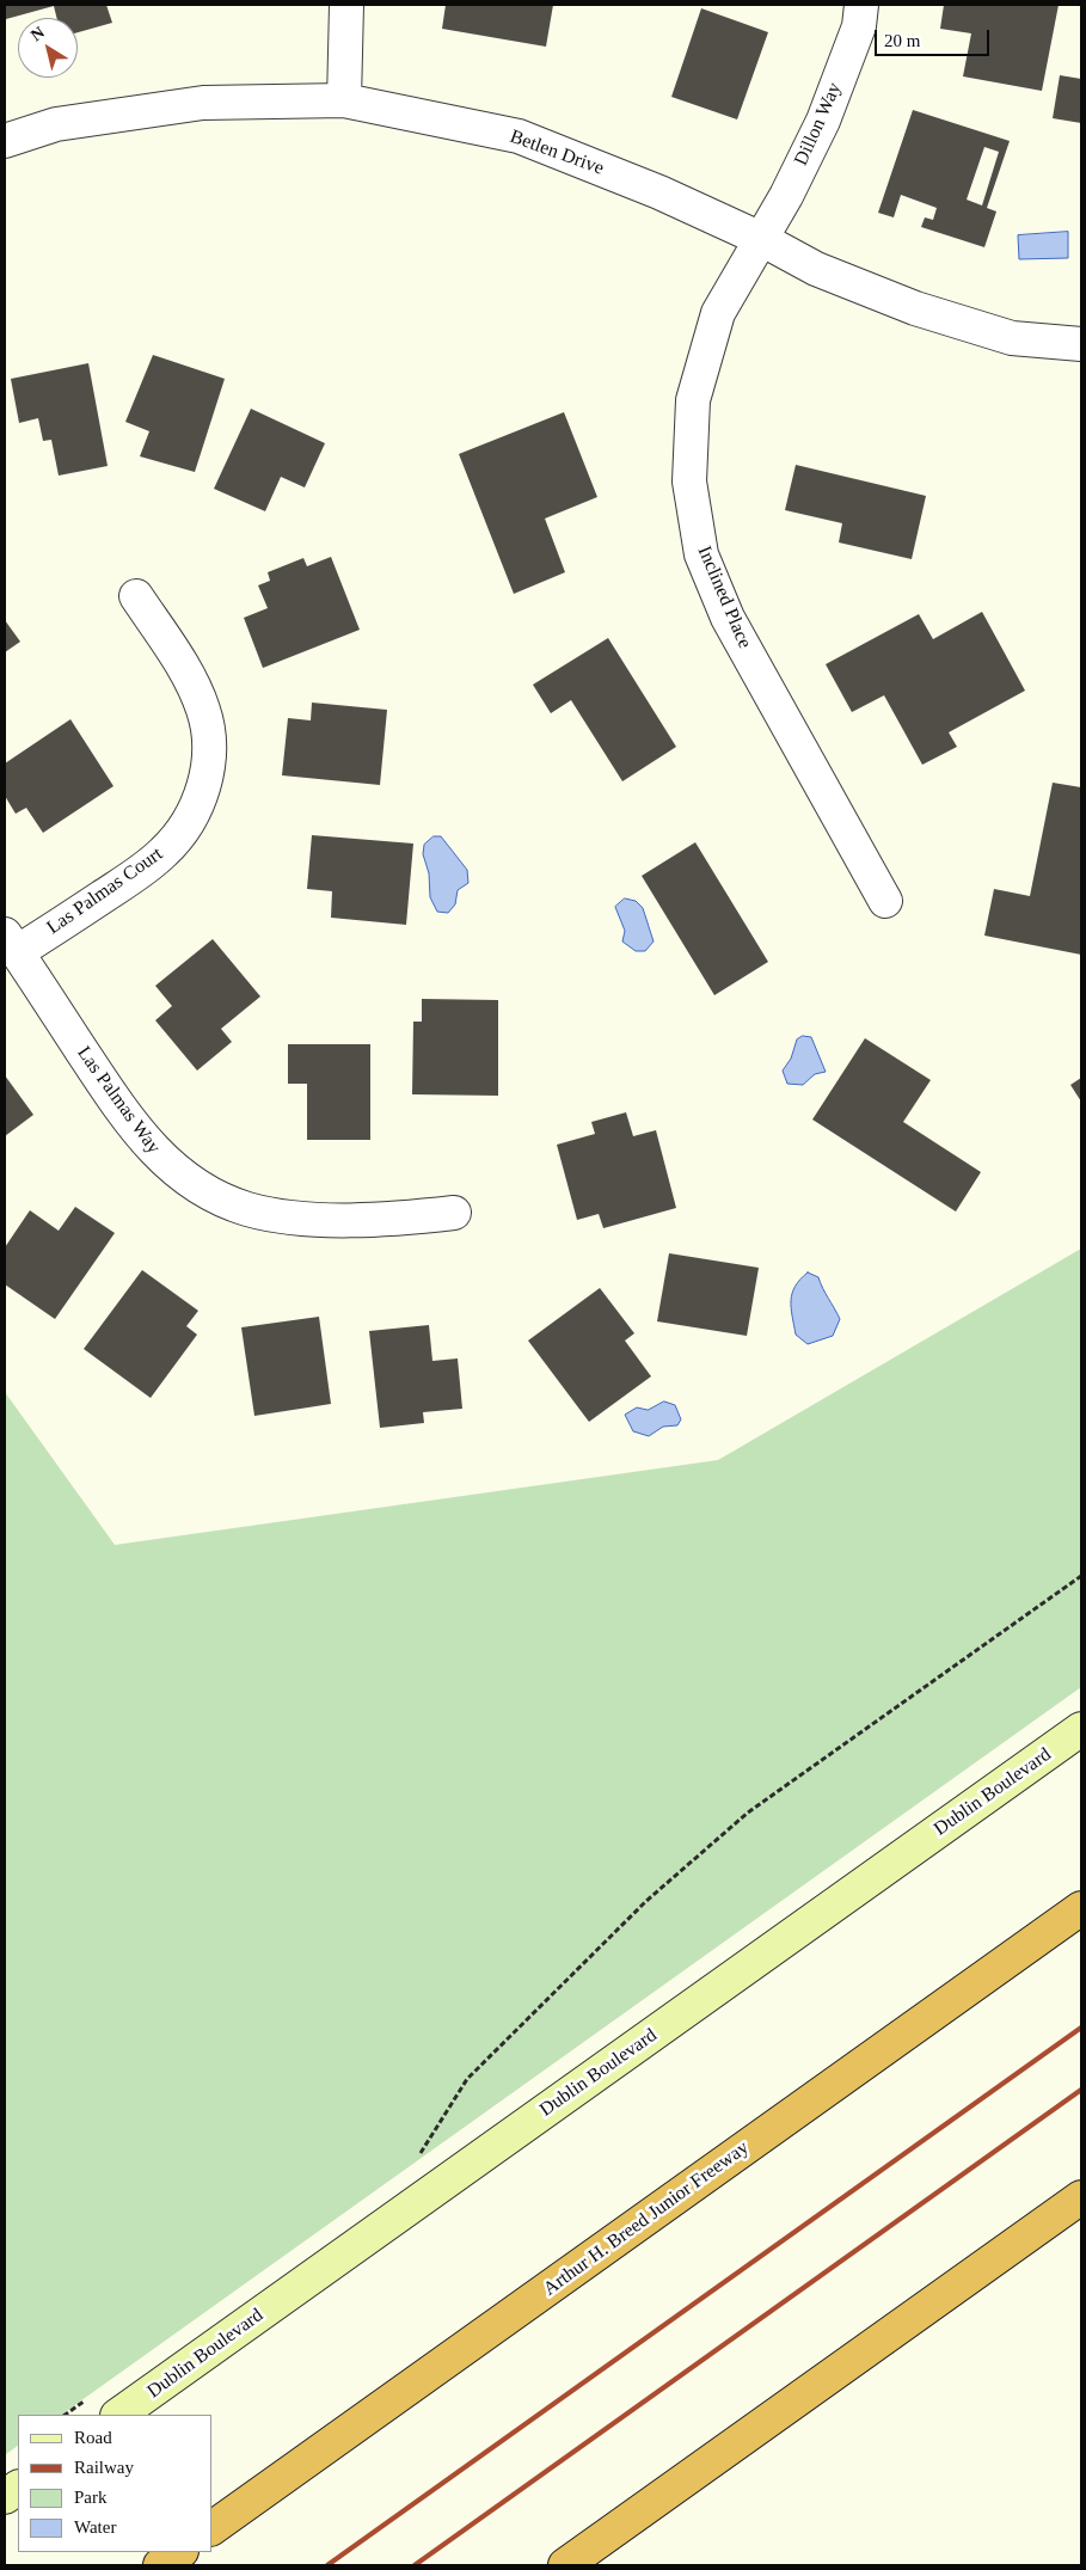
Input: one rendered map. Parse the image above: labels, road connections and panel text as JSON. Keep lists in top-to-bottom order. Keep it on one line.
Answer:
{"streets":{"highway":["Arthur H. Breed Junior Freeway"],"street":["Dillon Way","Betlen Drive","Inclined Place","Las Palmas Court","Las Palmas Way","Dublin Boulevard"]},"crossings":[["Dillon Way","Betlen Drive"],["Dillon Way","Inclined Place"],["Betlen Drive","Inclined Place"],["Las Palmas Court","Las Palmas Way"]],"legend":["Road","Railway","Park","Water"],"scale_bar":"20 m","north":"top left"}
